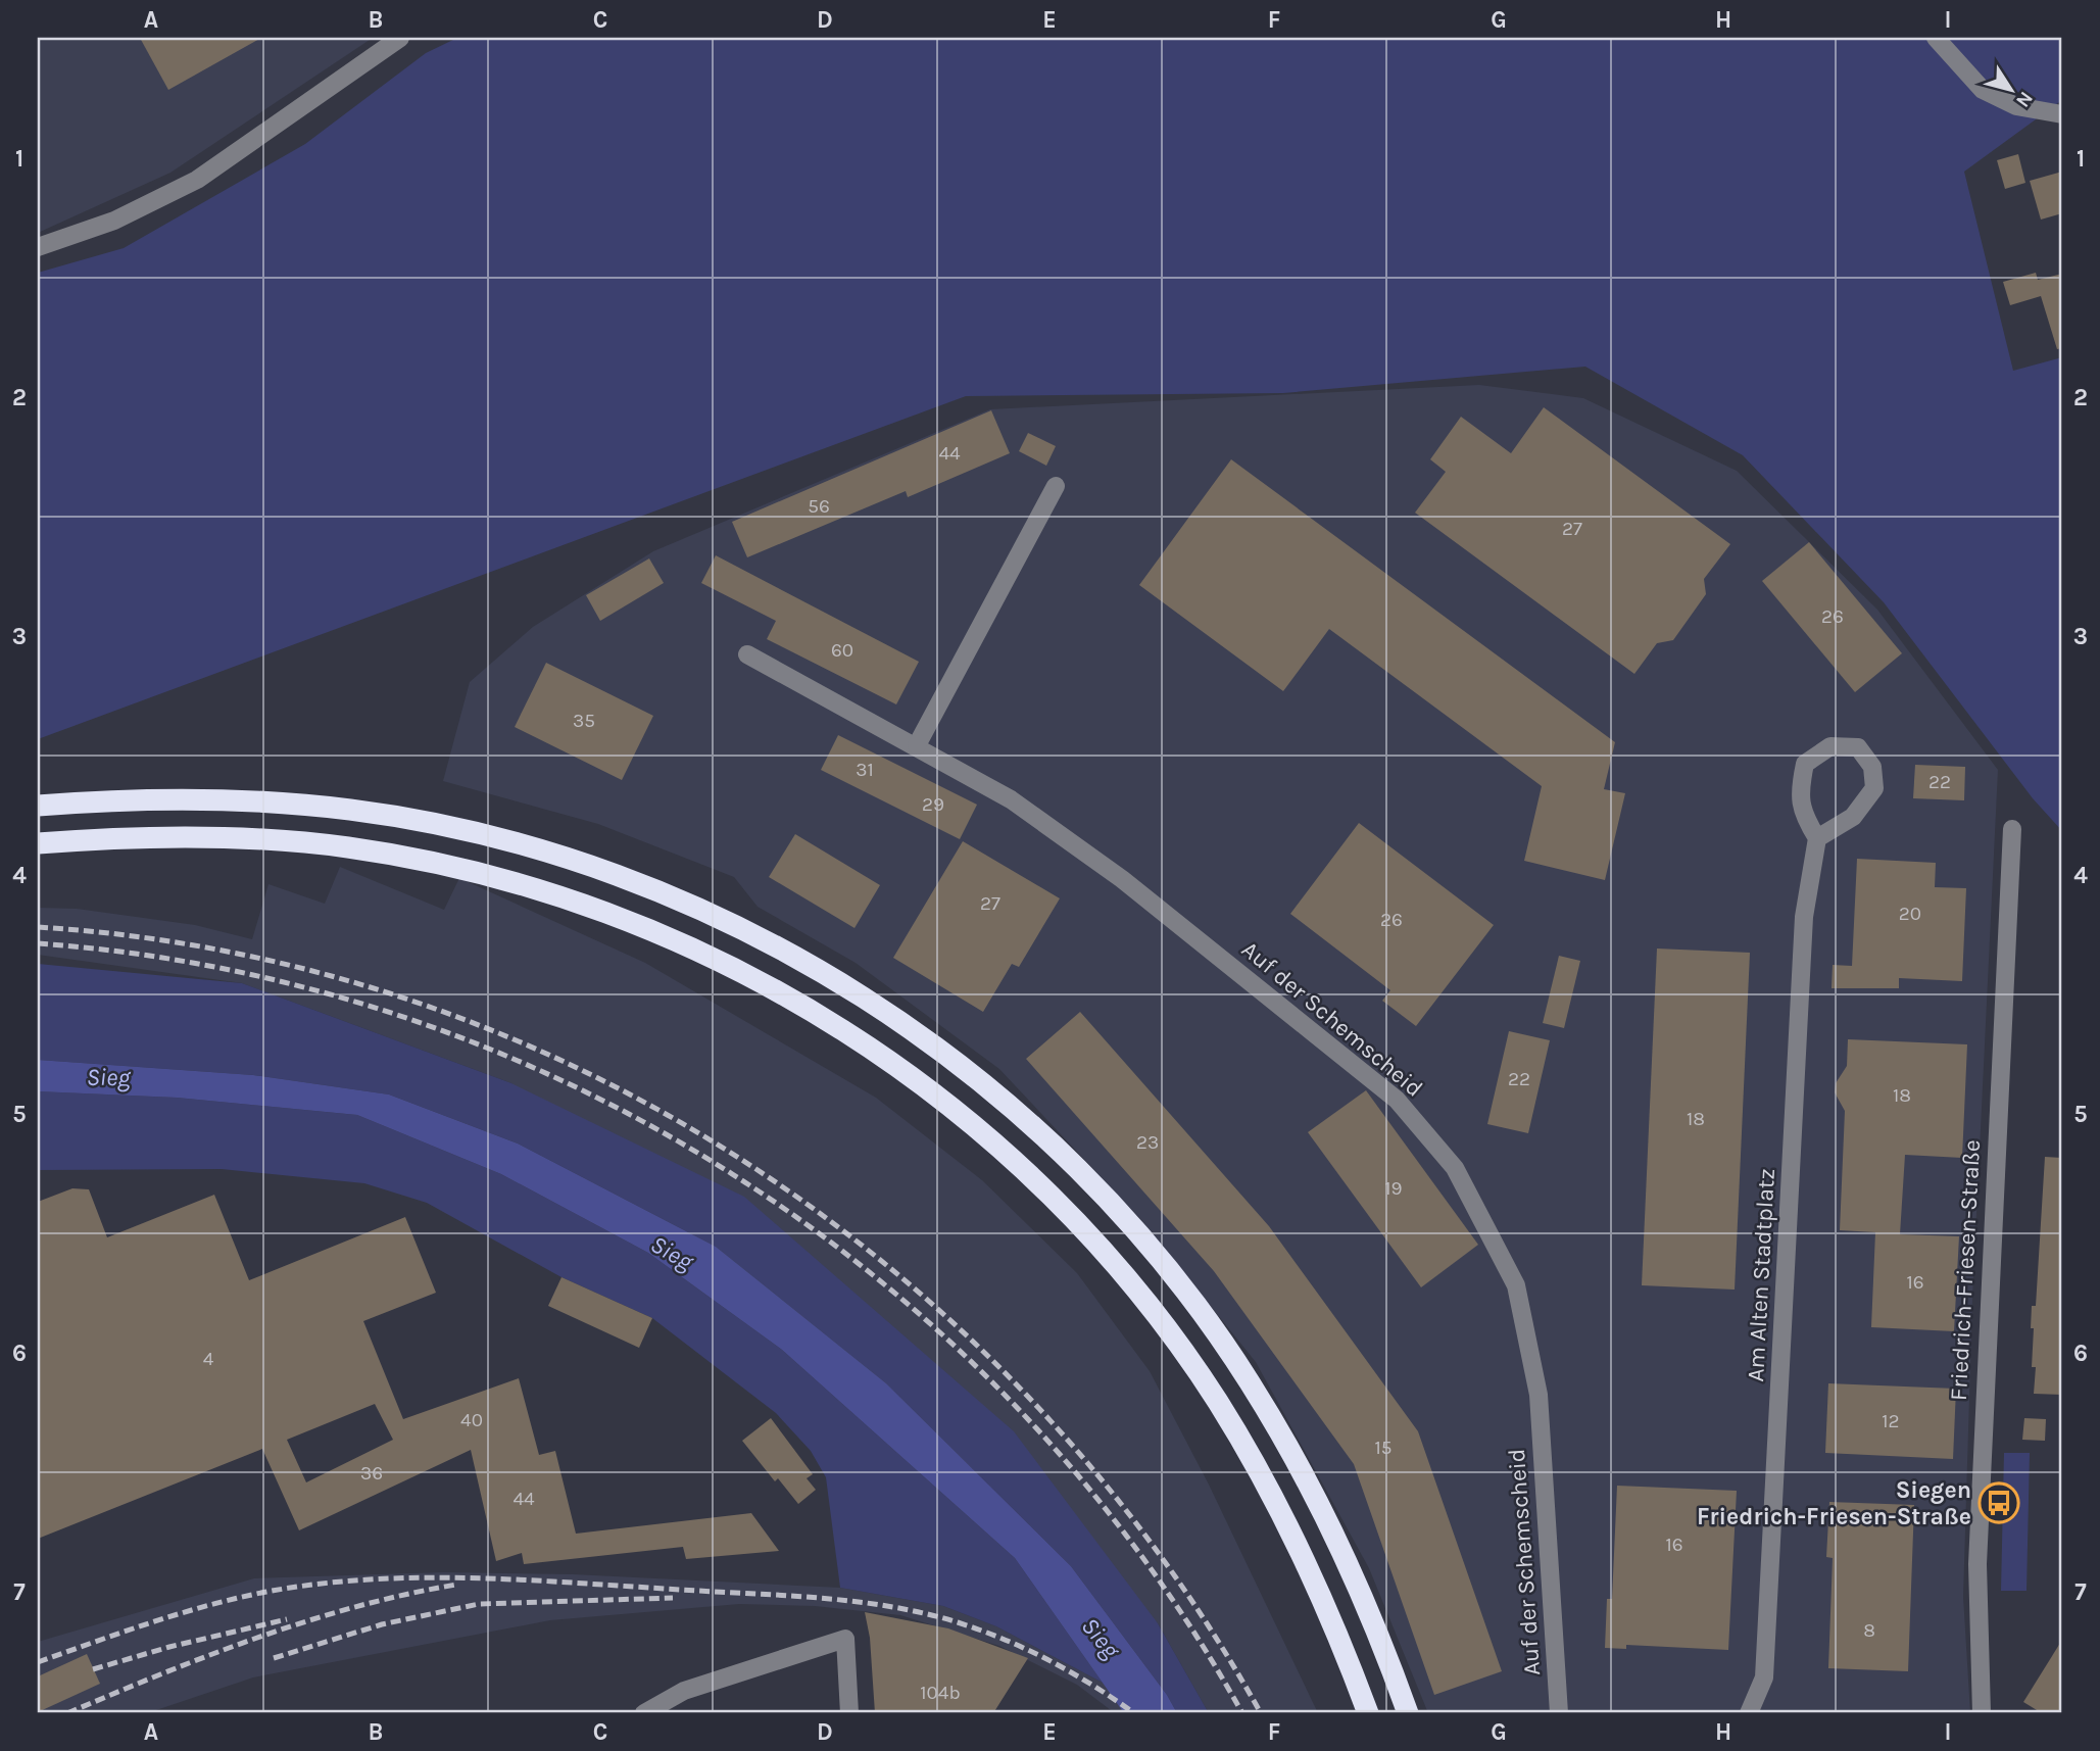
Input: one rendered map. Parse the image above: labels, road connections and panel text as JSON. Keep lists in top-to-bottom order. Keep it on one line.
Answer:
{"streets":{"street":["Auf der Schemscheid","Friedrich-Friesen-Straße","Am Alten Stadtplatz"]},"water":["Sieg"],"places":{"bus stop":["Siegen Friedrich-Friesen-Straße"]},"house_numbers":["44","56","27","26","60","35","31","22","29","27","20","26","22","18","18","23","19","16","4","40","12","15","36","44","16","8","104b"],"north":"bottom right","grid":{"columns":["A","B","C","D","E","F","G","H","I"],"rows":["1","2","3","4","5","6","7"]}}
